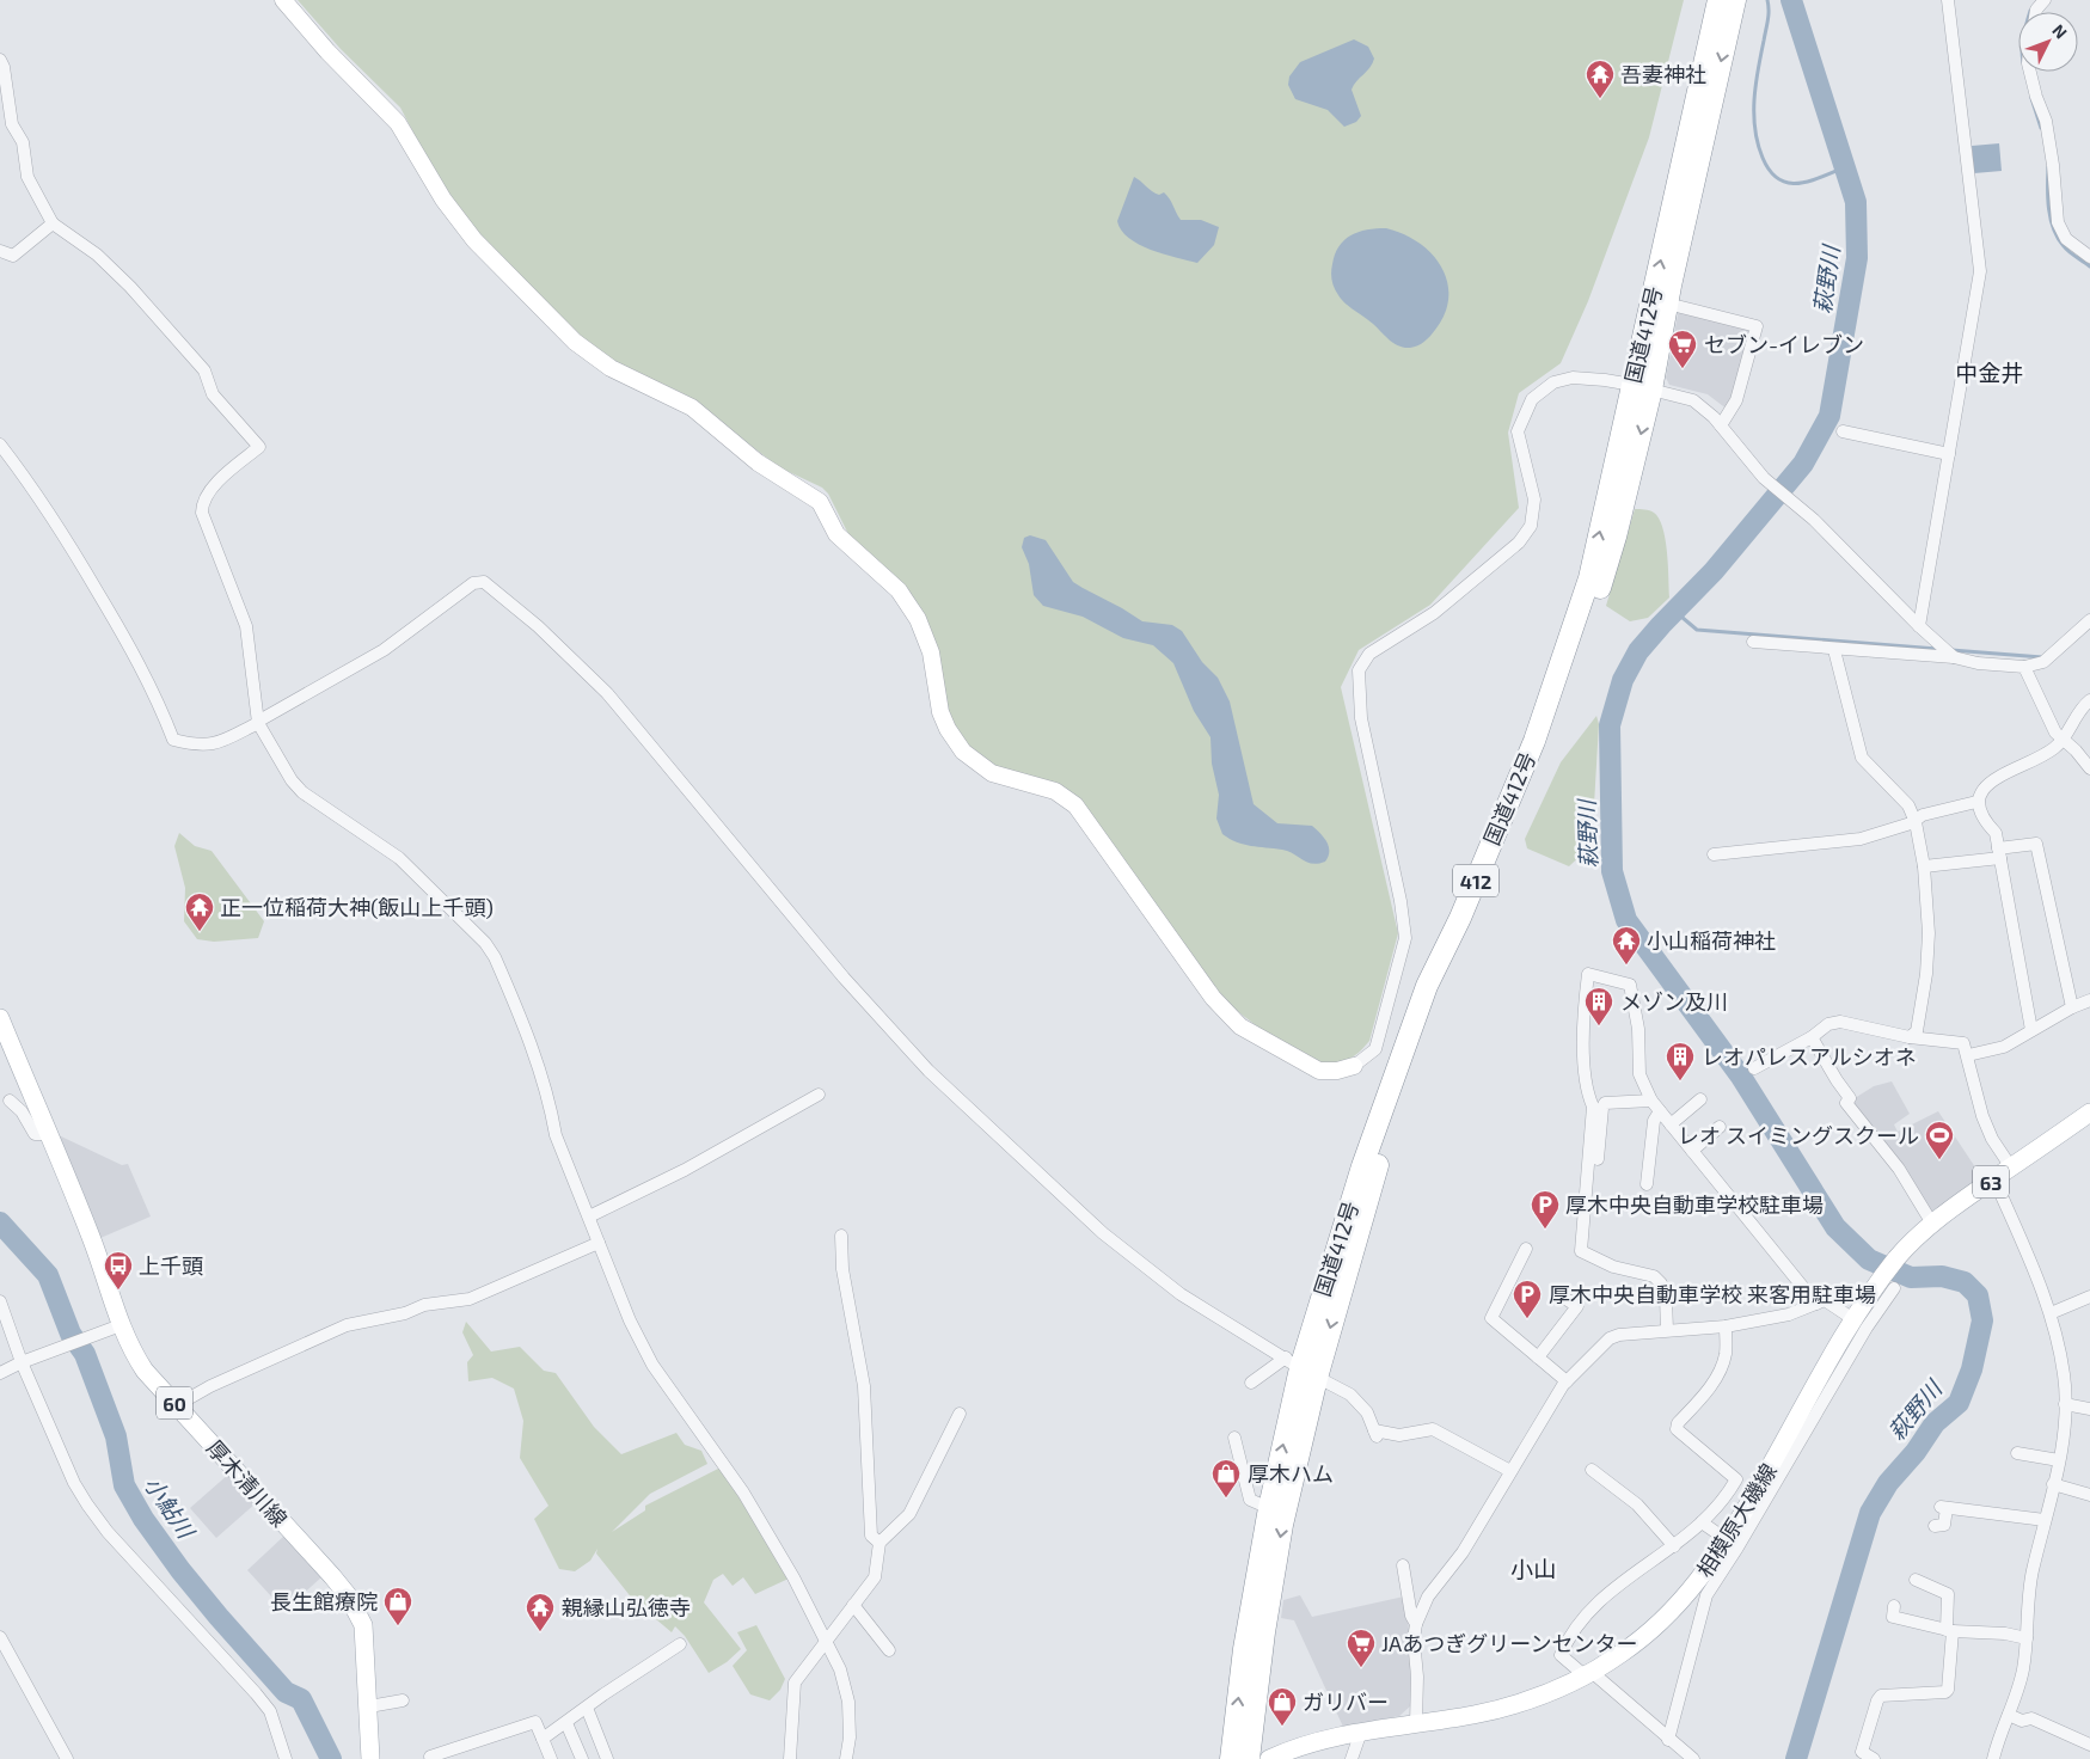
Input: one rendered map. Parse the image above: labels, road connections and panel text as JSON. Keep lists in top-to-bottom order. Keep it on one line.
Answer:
{"streets":{"highway":["国道412号","412"],"main road":["63","60","厚木清川線","相模原大磯線"]},"districts":["中金井","小山"],"water":["萩野川","小鮎川"],"places":{"temple":["吾妻神社","正一位稲荷大神(飯山上千頭)","小山稲荷神社","親縁山弘徳寺"],"supermarket":["セブン-イレブン","JAあつぎグリーンセンター"],"building":["メゾン及川","レオパレスアルシオネ"],"sports":["レオ スイミングスクール"],"parking":["厚木中央自動車学校駐車場","厚木中央自動車学校 来客用駐車場"],"bus stop":["上千頭"],"shop":["厚木ハム","長生館療院","ガリバー"]},"north":"top right"}
